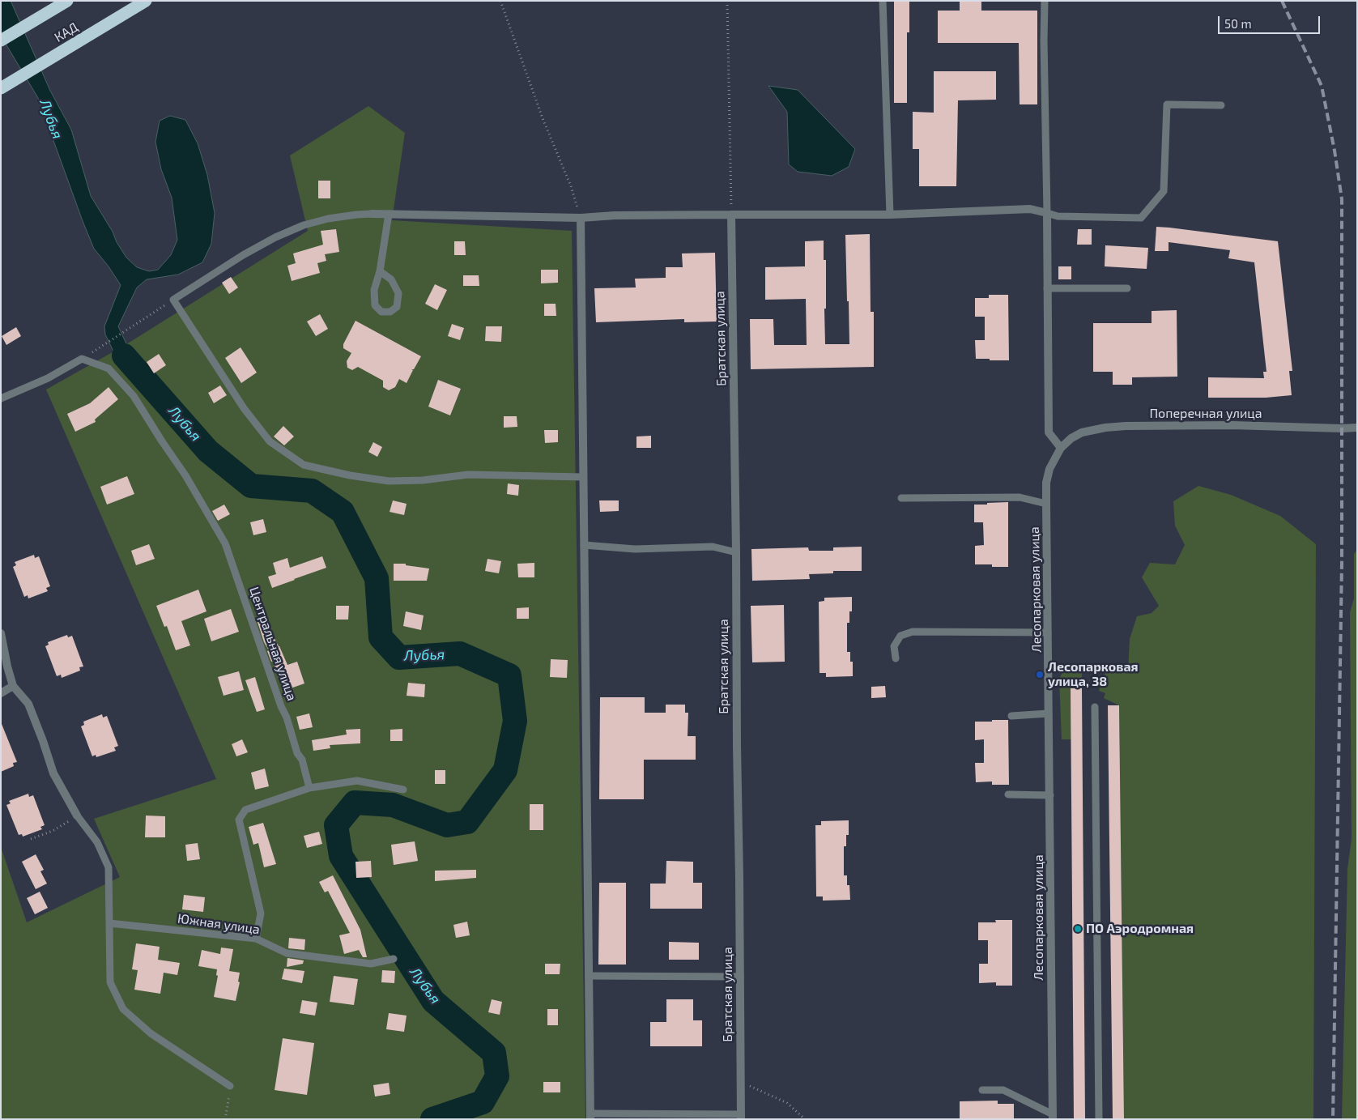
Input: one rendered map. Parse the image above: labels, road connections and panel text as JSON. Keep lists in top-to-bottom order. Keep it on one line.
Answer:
{"streets":{"highway":["КАД"],"street":["Братская улица","Поперечная улица","Лесопарковая улица"],"lane":["Центральная улица","Южная улица"]},"crossings":[["Поперечная улица","Лесопарковая улица"]],"water":["Лубья"],"places":["Лесопарковая улица, 38","ПО Аэродромная"],"scale_bar":"50 m"}
